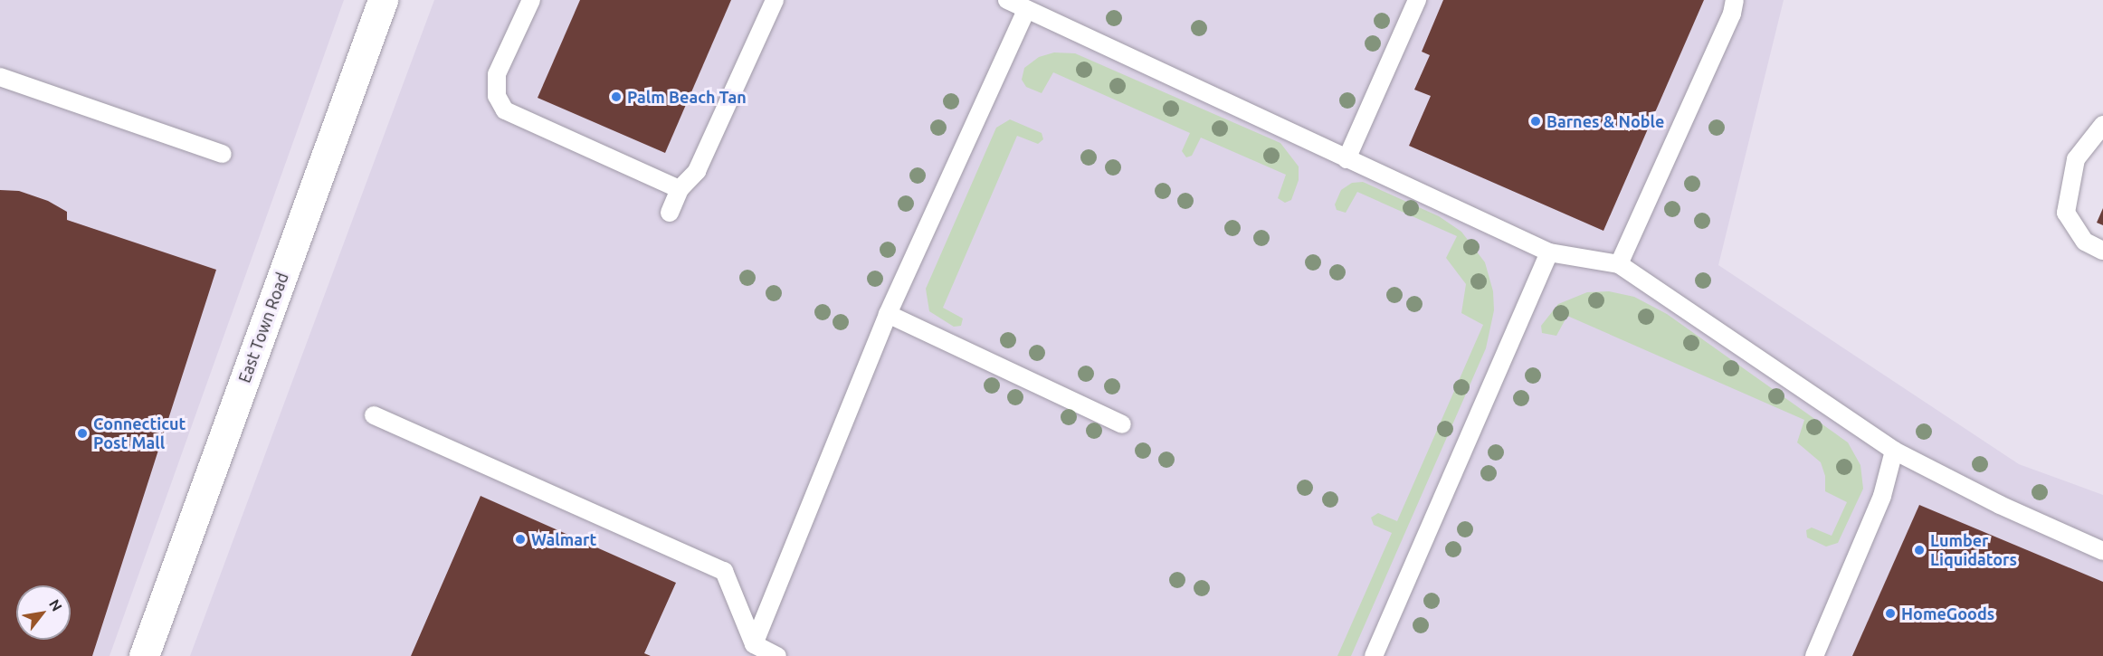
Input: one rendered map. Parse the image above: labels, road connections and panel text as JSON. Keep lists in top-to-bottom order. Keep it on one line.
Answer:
{"streets":{"street":["East Town Road"]},"places":["Palm Beach Tan","Barnes & Noble","Connecticut Post Mall","Walmart","Lumber Liquidators","HomeGoods"],"north":"top right"}
